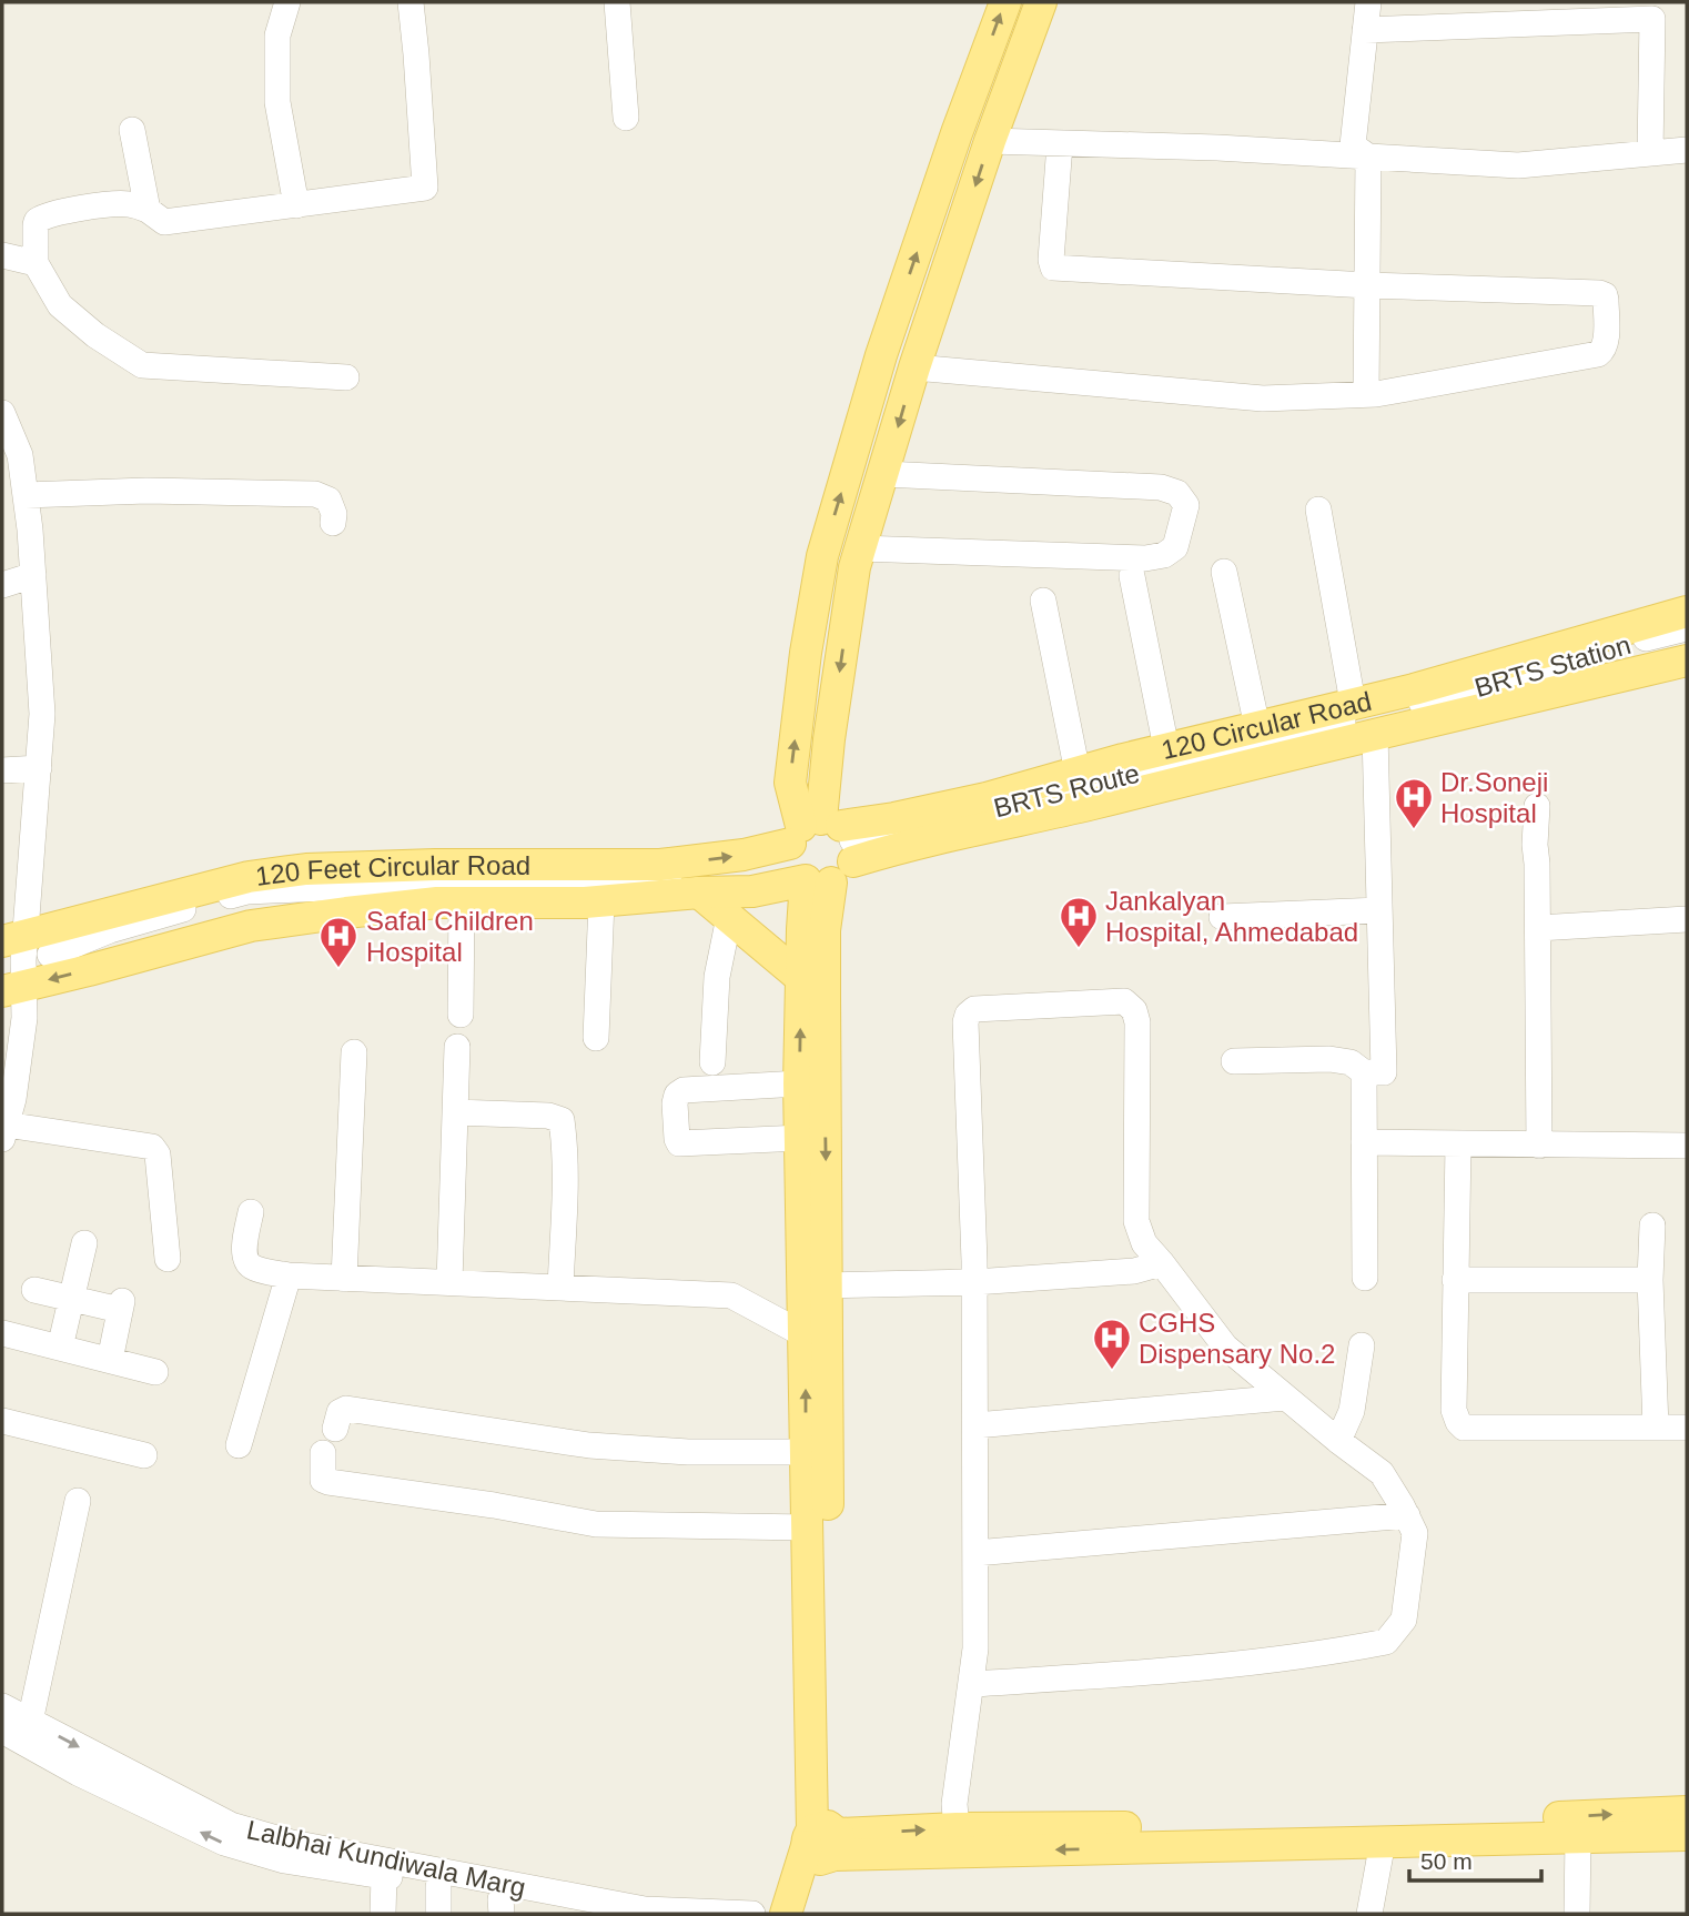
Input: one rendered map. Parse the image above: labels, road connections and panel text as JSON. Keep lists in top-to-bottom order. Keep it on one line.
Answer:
{"streets":{"main road":["120 Circular Road","120 Feet Circular Road"],"street":["BRTS Station","BRTS Route","Lalbhai Kundiwala Marg"]},"crossings":[["BRTS Station","BRTS Route"],["120 Circular Road","BRTS Route"],["120 Circular Road","120 Feet Circular Road"],["BRTS Route","120 Feet Circular Road"]],"places":{"hospital":["Dr.Soneji Hospital","Jankalyan Hospital, Ahmedabad","Safal Children Hospital","CGHS Dispensary No.2"]},"scale_bar":"50 m"}
